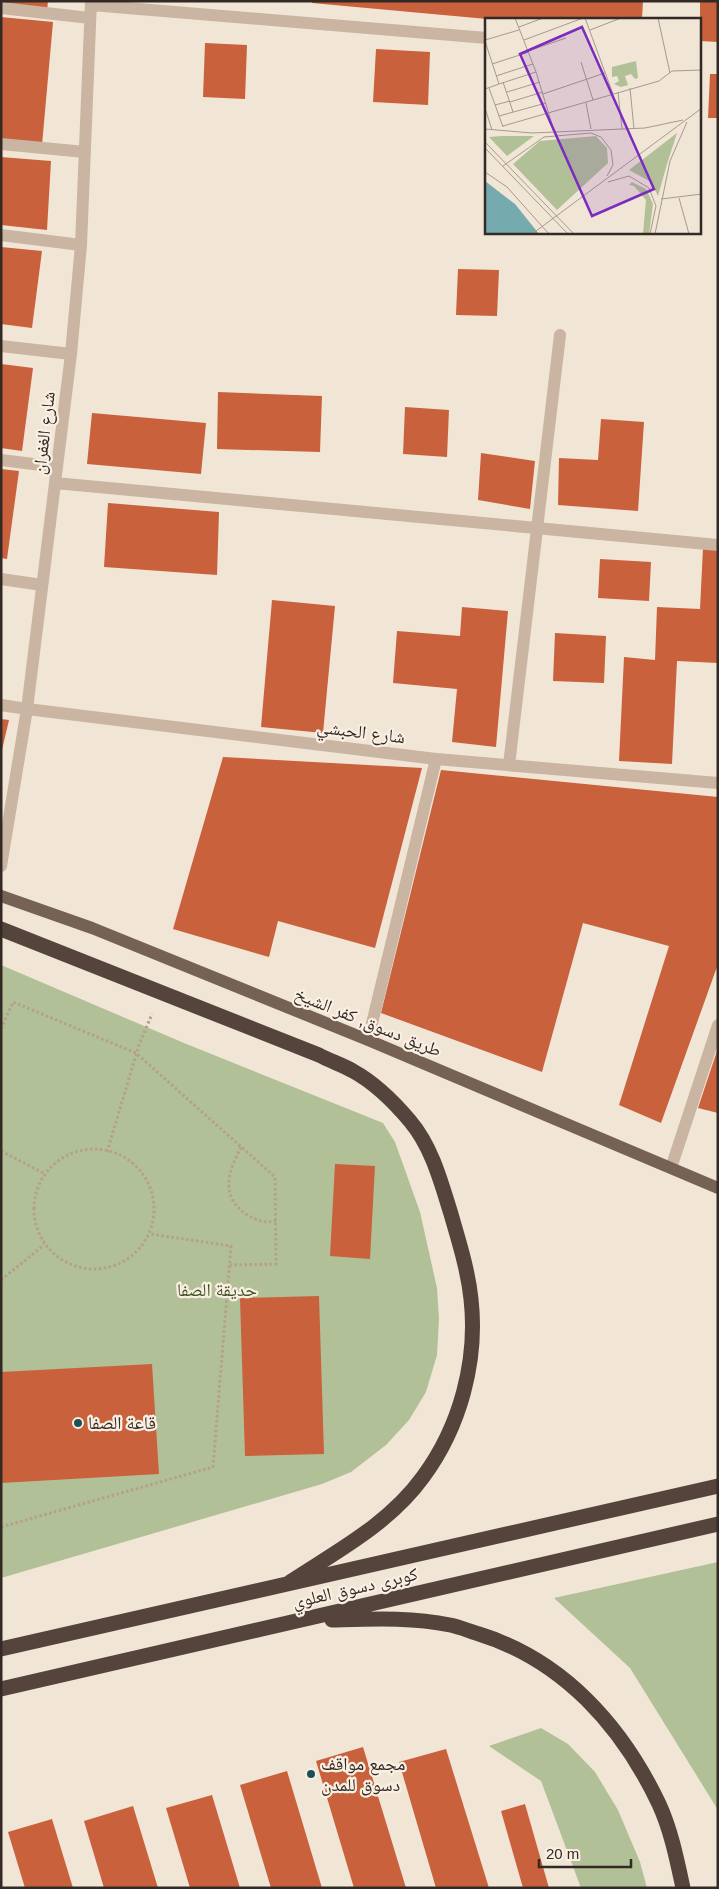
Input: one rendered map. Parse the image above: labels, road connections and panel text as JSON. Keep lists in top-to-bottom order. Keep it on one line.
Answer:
{"streets":{"highway":["كوبرى دسوق العلوي"],"main road":["طريق دسوق, كفر الشيخ"],"street":["شارع الغفران","شارع الحبشي"]},"crossings":[["شارع الغفران","شارع الحبشي"]],"parks":["حديقة الصفا"],"places":["قاعة الصفا","مجمع مواقف دسوق للمدن"],"scale_bar":"20 m"}
